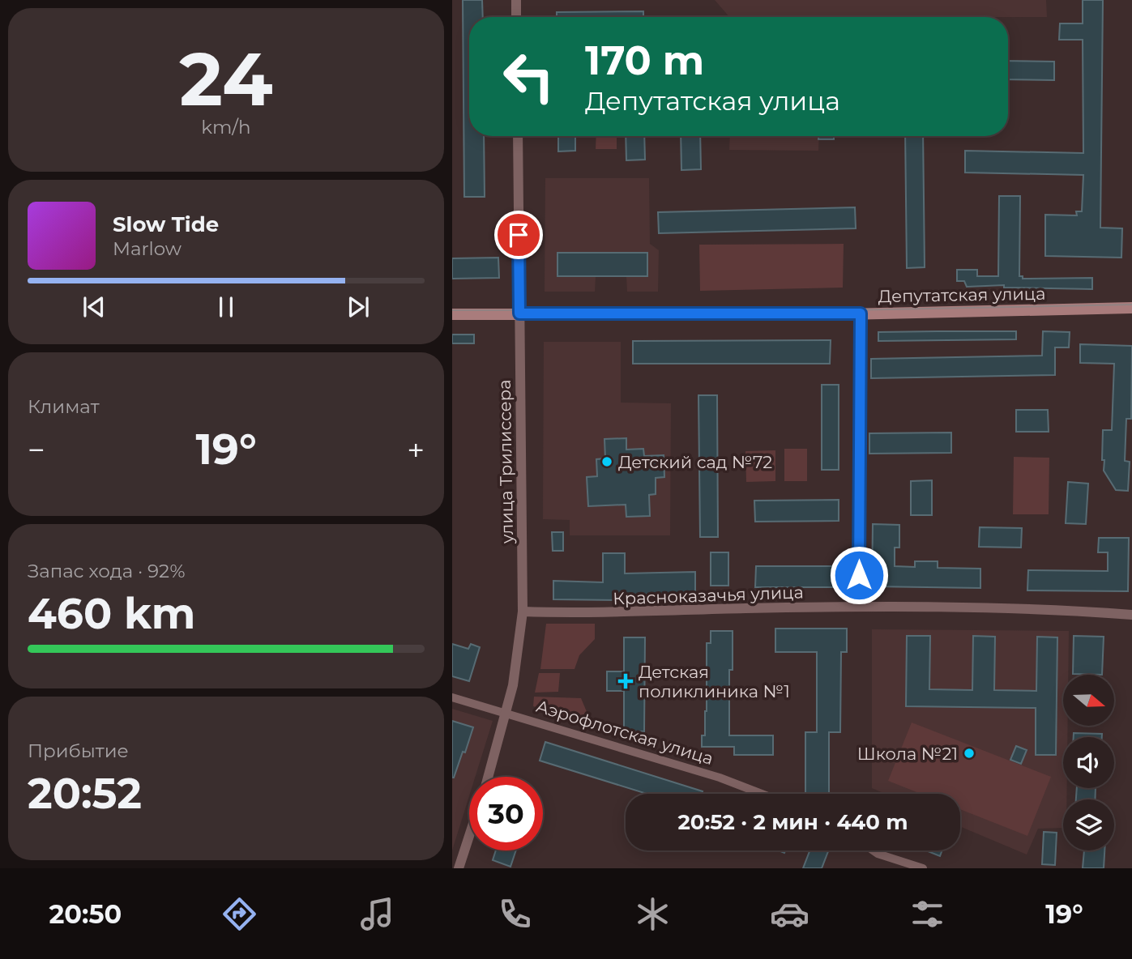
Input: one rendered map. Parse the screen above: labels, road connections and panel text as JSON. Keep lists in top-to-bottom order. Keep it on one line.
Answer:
{"streets":{"main road":["Депутатская улица"],"street":["улица Трилиссера","Красноказачья улица","Аэрофлотская улица"]},"crossings":[["Депутатская улица","улица Трилиссера"],["улица Трилиссера","Красноказачья улица"],["улица Трилиссера","Аэрофлотская улица"]],"places":{"other":["Детский сад №72","Школа №21"],"health":["Детская поликлиника №1"]},"north":"right","page":{"tile":[["24","km/h"],"Климат",["Запас хода · 92%","460 km"],["Прибытие","20:52"]],"turn":["170 m","Депутатская улица"],"song":["Slow Tide","Marlow"],"heat":["−","19°","+"],"limit":"30","trip":"20:52 · 2 мин · 440 m","tabs":["20:50","19°"]}}
